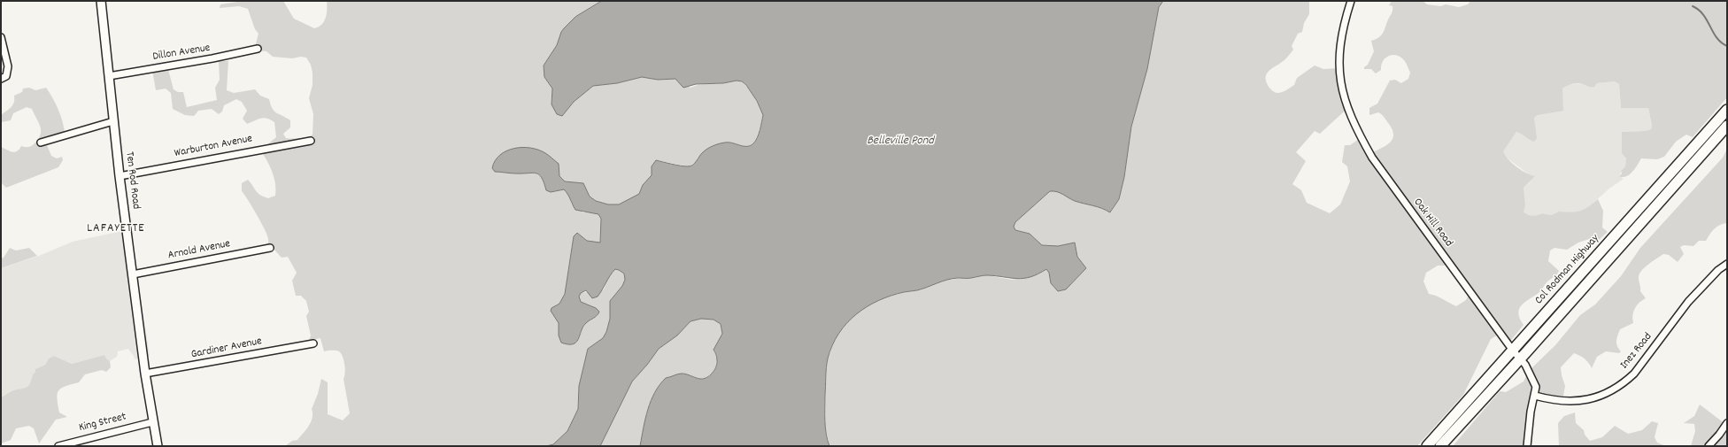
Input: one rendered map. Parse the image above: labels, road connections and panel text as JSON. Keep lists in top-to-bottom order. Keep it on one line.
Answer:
{"streets":{"highway":["Col Rodman Highway"],"main road":["Ten Rod Road"],"street":["Dillon Avenue","Warburton Avenue","Oak Hill Road","Arnold Avenue","Gardiner Avenue","Inez Road","King Street"]},"crossings":[["Dillon Avenue","Ten Rod Road"],["Warburton Avenue","Ten Rod Road"],["Ten Rod Road","Arnold Avenue"],["Ten Rod Road","Gardiner Avenue"],["Ten Rod Road","King Street"],["Oak Hill Road","Col Rodman Highway"],["Oak Hill Road","Inez Road"]],"districts":["LAFAYETTE"],"water":["Belleville Pond"]}
